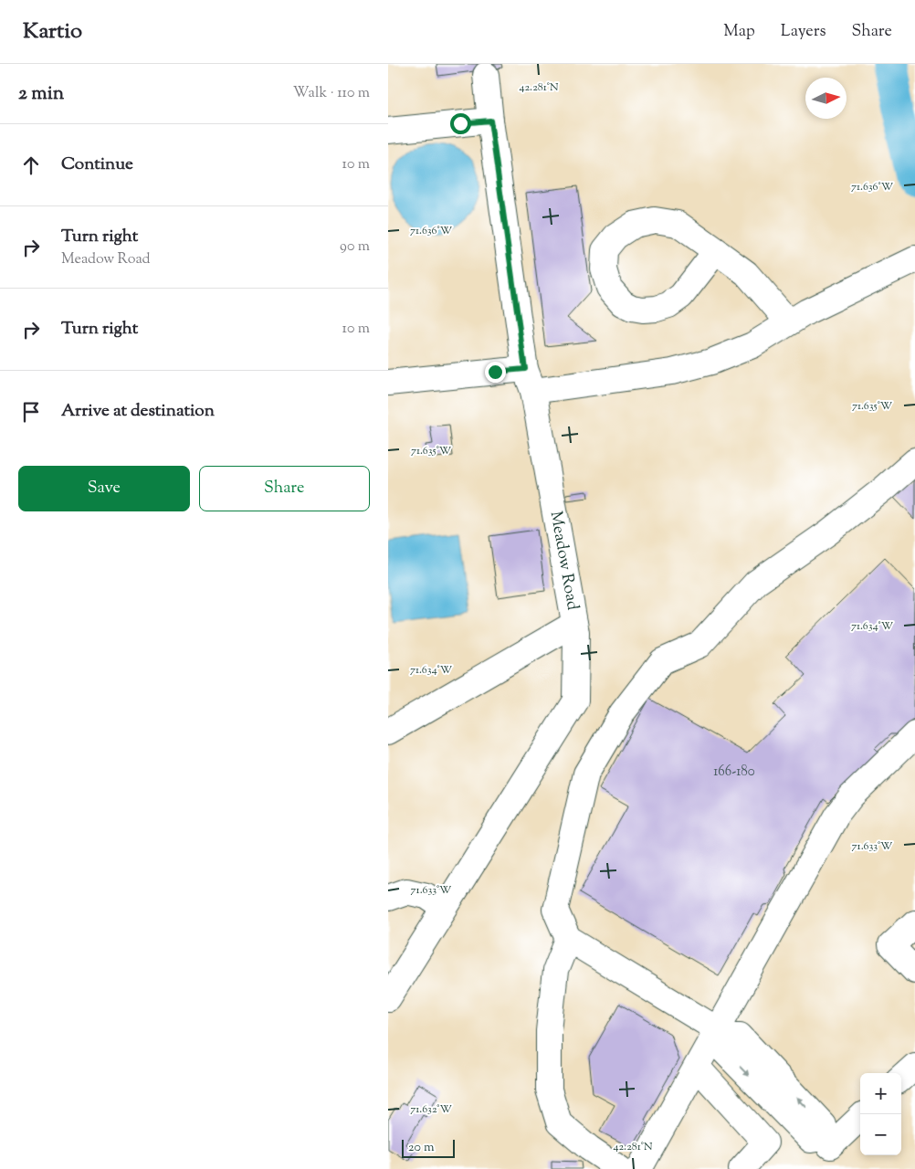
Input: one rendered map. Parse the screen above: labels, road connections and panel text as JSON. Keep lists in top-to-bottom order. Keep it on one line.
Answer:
{"streets":{"lane":["Meadow Road"]},"house_numbers":["166-180"],"scale_bar":"20 m","north":"right","page":{"header":"Kartio","nav":["Map","Layers","Share"],"heading":["2 min","Walk · 110 m"],"list":[["Continue","10 m"],["Turn right","Meadow Road","90 m"],["Turn right","10 m"],"Arrive at destination"],"buttons":["Save","Share"],"map_buttons":["+","−"],"scale":"20 m"},"coordinates":["42.281°N","71.636°W","71.635°W","71.634°W","71.633°W","71.632°W"]}
